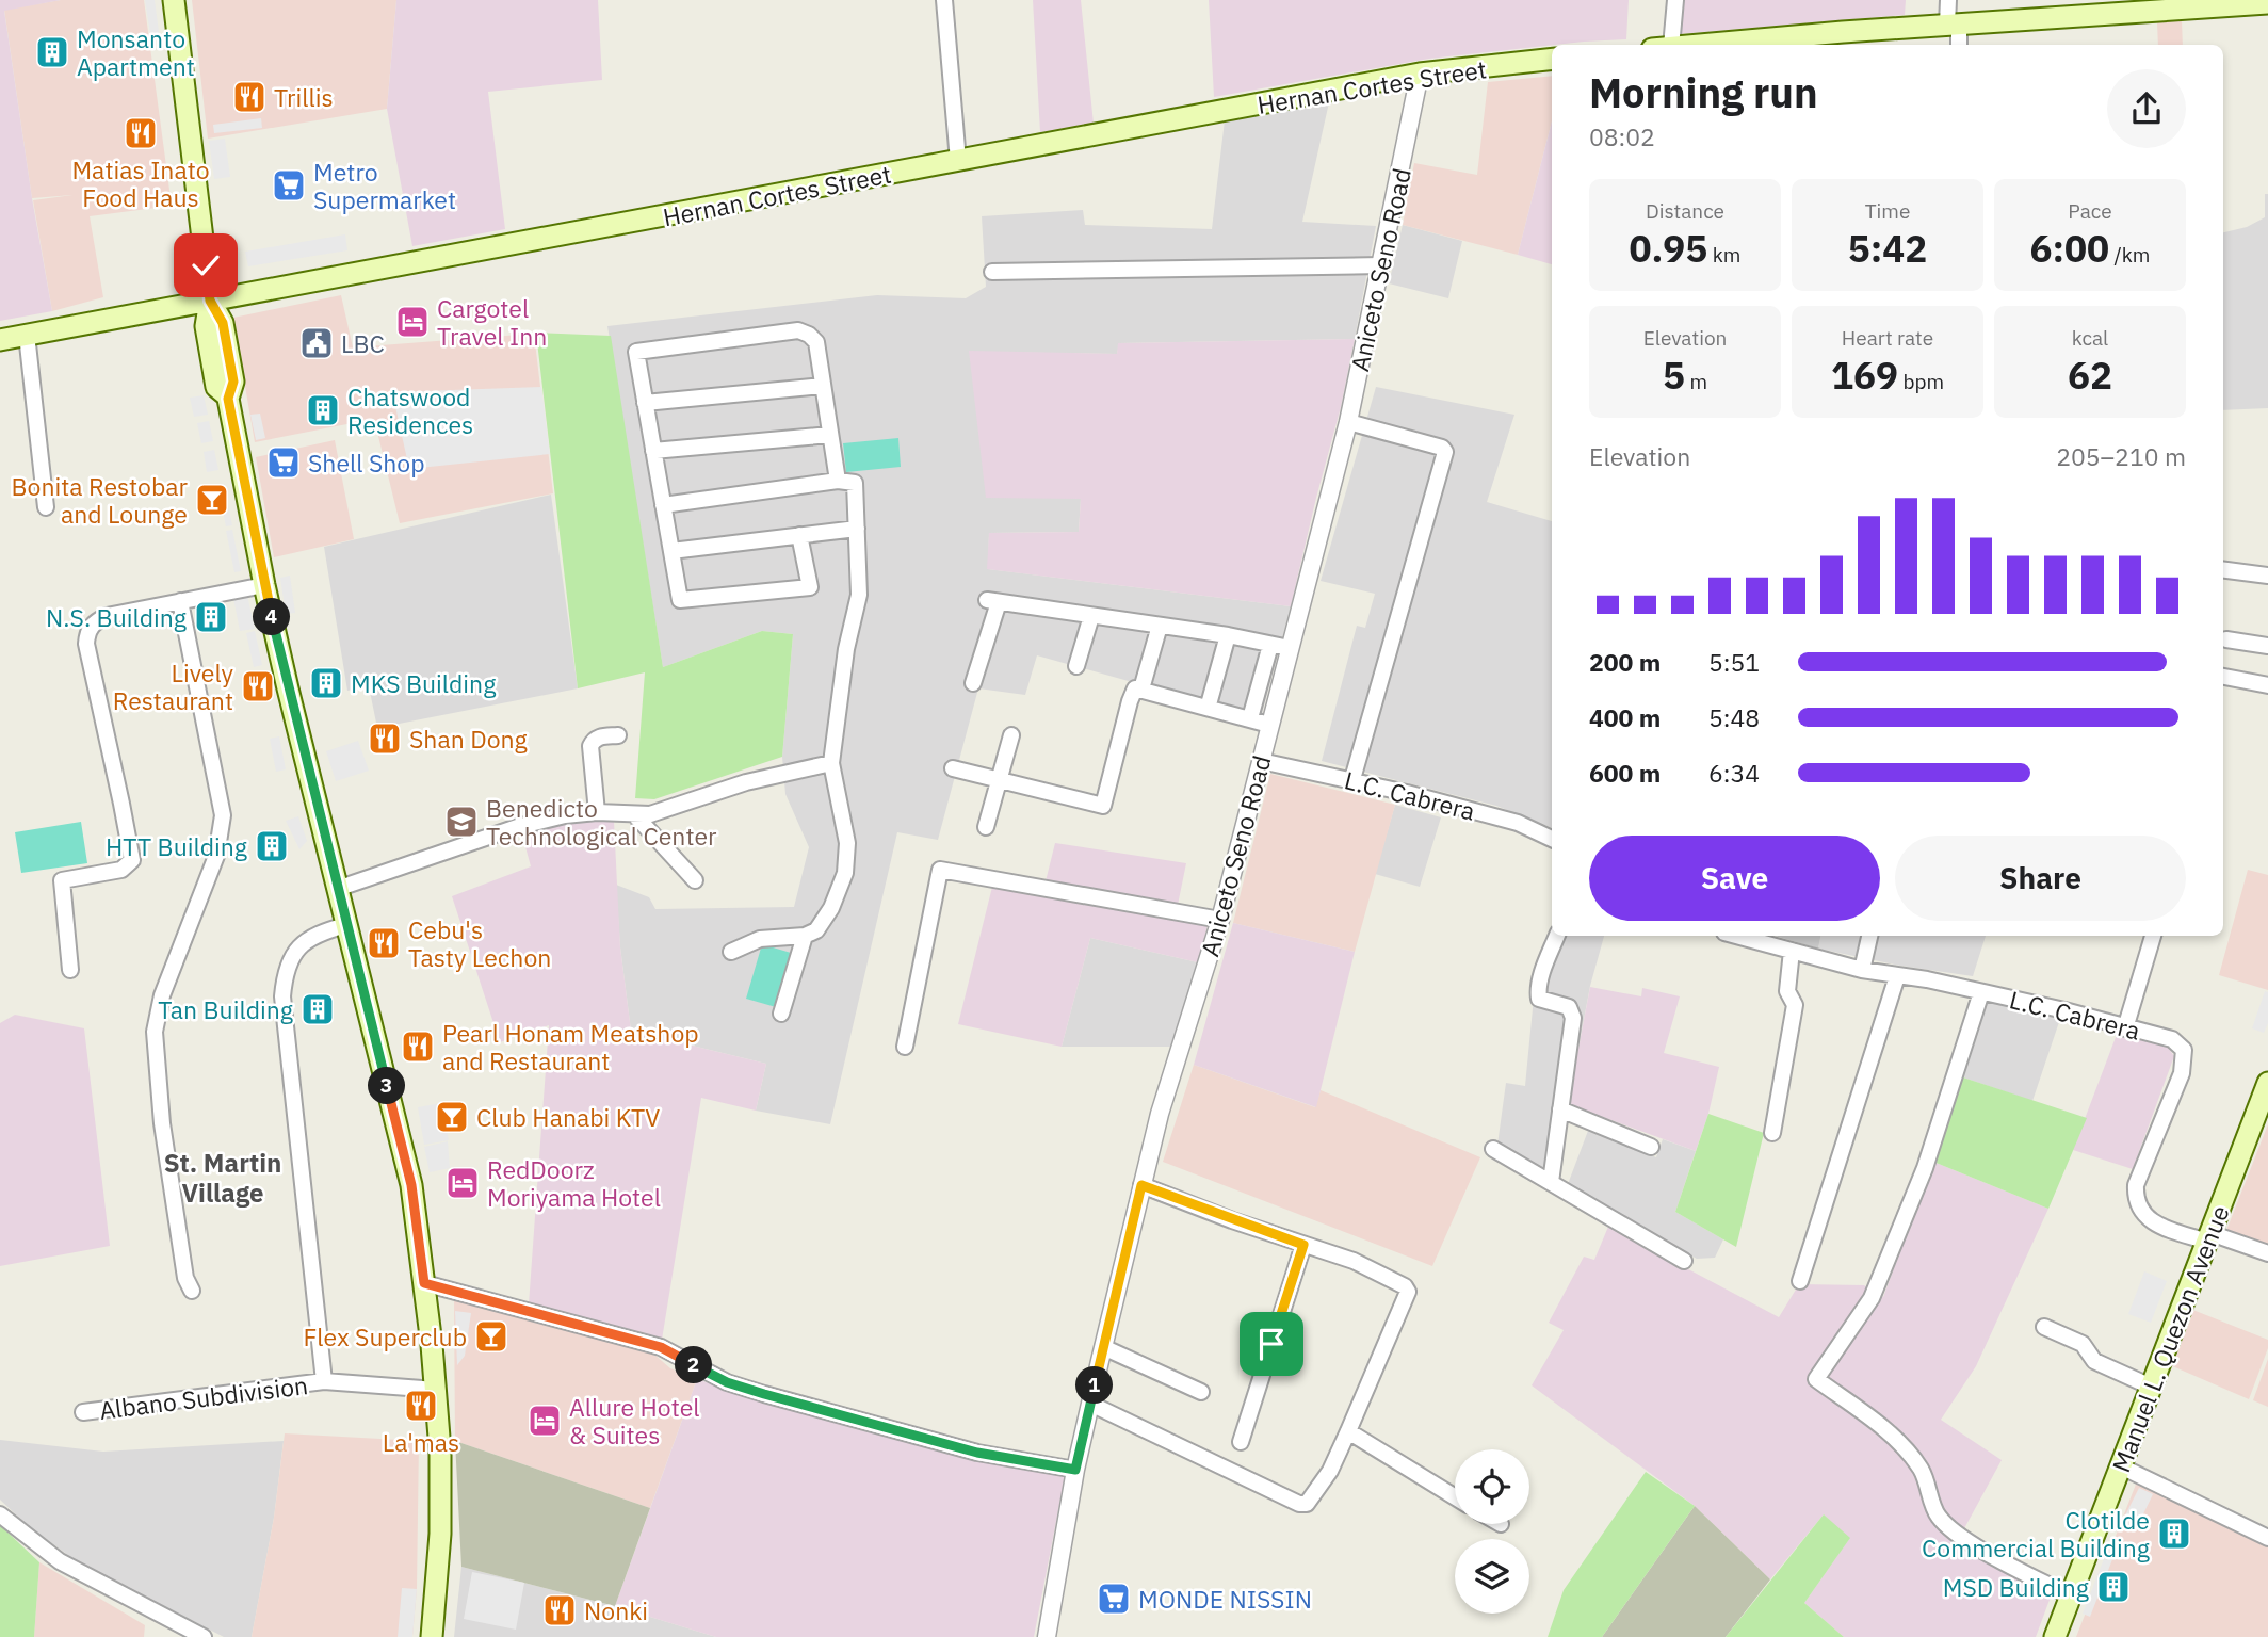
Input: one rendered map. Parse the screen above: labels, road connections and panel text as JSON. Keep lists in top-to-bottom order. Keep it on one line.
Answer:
{"streets":{"main road":["Hernan Cortes Street","Manuel L. Quezon Avenue"],"street":["Aniceto Seno Road","L.C. Cabrera","Albano Subdivision"]},"crossings":[["Hernan Cortes Street","Aniceto Seno Road"],["Aniceto Seno Road","L.C. Cabrera"],["L.C. Cabrera","Manuel L. Quezon Avenue"]],"districts":["St. Martin Village"],"places":{"building":["Monsanto Apartment","Chatswood Residences","N.S. Building","MKS Building","HTT Building","Tan Building","Clotilde Commercial Building","MSD Building"],"restaurant":["Trillis","Matias Inato Food Haus","Lively Restaurant","Shan Dong","Cebu's Tasty Lechon","Pearl Honam Meatshop and Restaurant","La'mas","Nonki"],"supermarket":["Metro Supermarket","Shell Shop","MONDE NISSIN"],"hotel":["Cargotel Travel Inn","RedDoorz Moriyama Hotel","Allure Hotel & Suites"],"public building":["LBC"],"bar":["Bonita Restobar and Lounge","Club Hanabi KTV","Flex Superclub"],"school or university":["Benedicto Technological Center"]},"page":{"heading":["Morning run","08:02"],"stats":[["Distance","0.95 km"],["Time","5:42"],["Pace","6:00 /km"],["Elevation","5 m"],["Heart rate","169 bpm"],["kcal","62"]],"chart":["Elevation","205–210 m"],"pins":["4","3","2","1"],"list":[{"name":"200 m","note":"5:51"},{"name":"400 m","note":"5:48"},{"name":"600 m","note":"6:34"}],"buttons":["Save","Share"]}}
